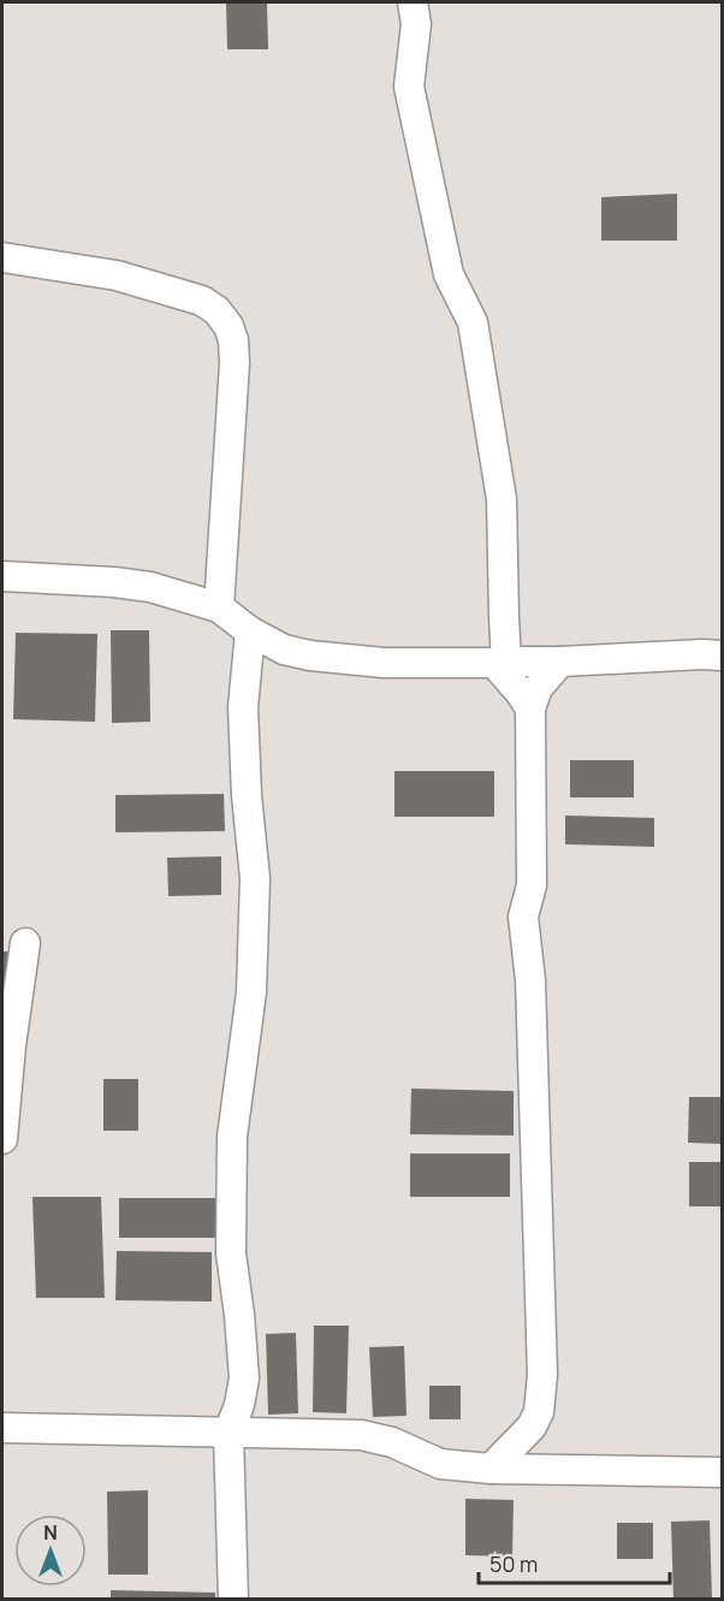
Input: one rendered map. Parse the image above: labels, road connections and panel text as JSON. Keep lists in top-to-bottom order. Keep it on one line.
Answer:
{"scale_bar":"50 m","north":"top"}
